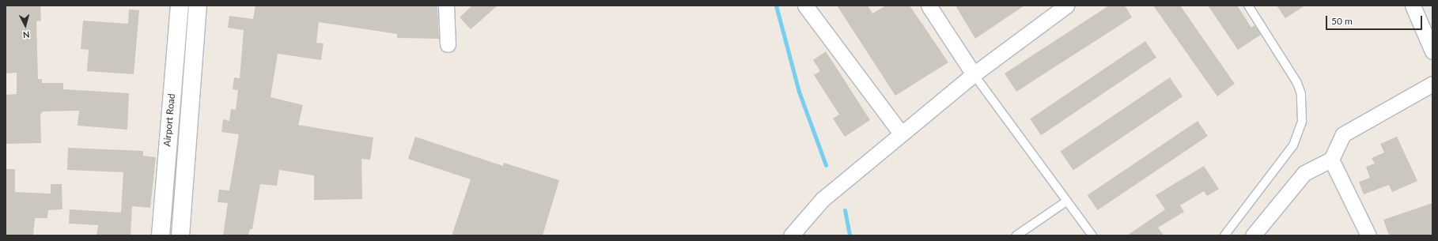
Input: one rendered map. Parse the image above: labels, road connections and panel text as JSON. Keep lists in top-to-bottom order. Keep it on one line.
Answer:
{"streets":{"main road":["Airport Road"]},"scale_bar":"50 m","north":"bottom"}
